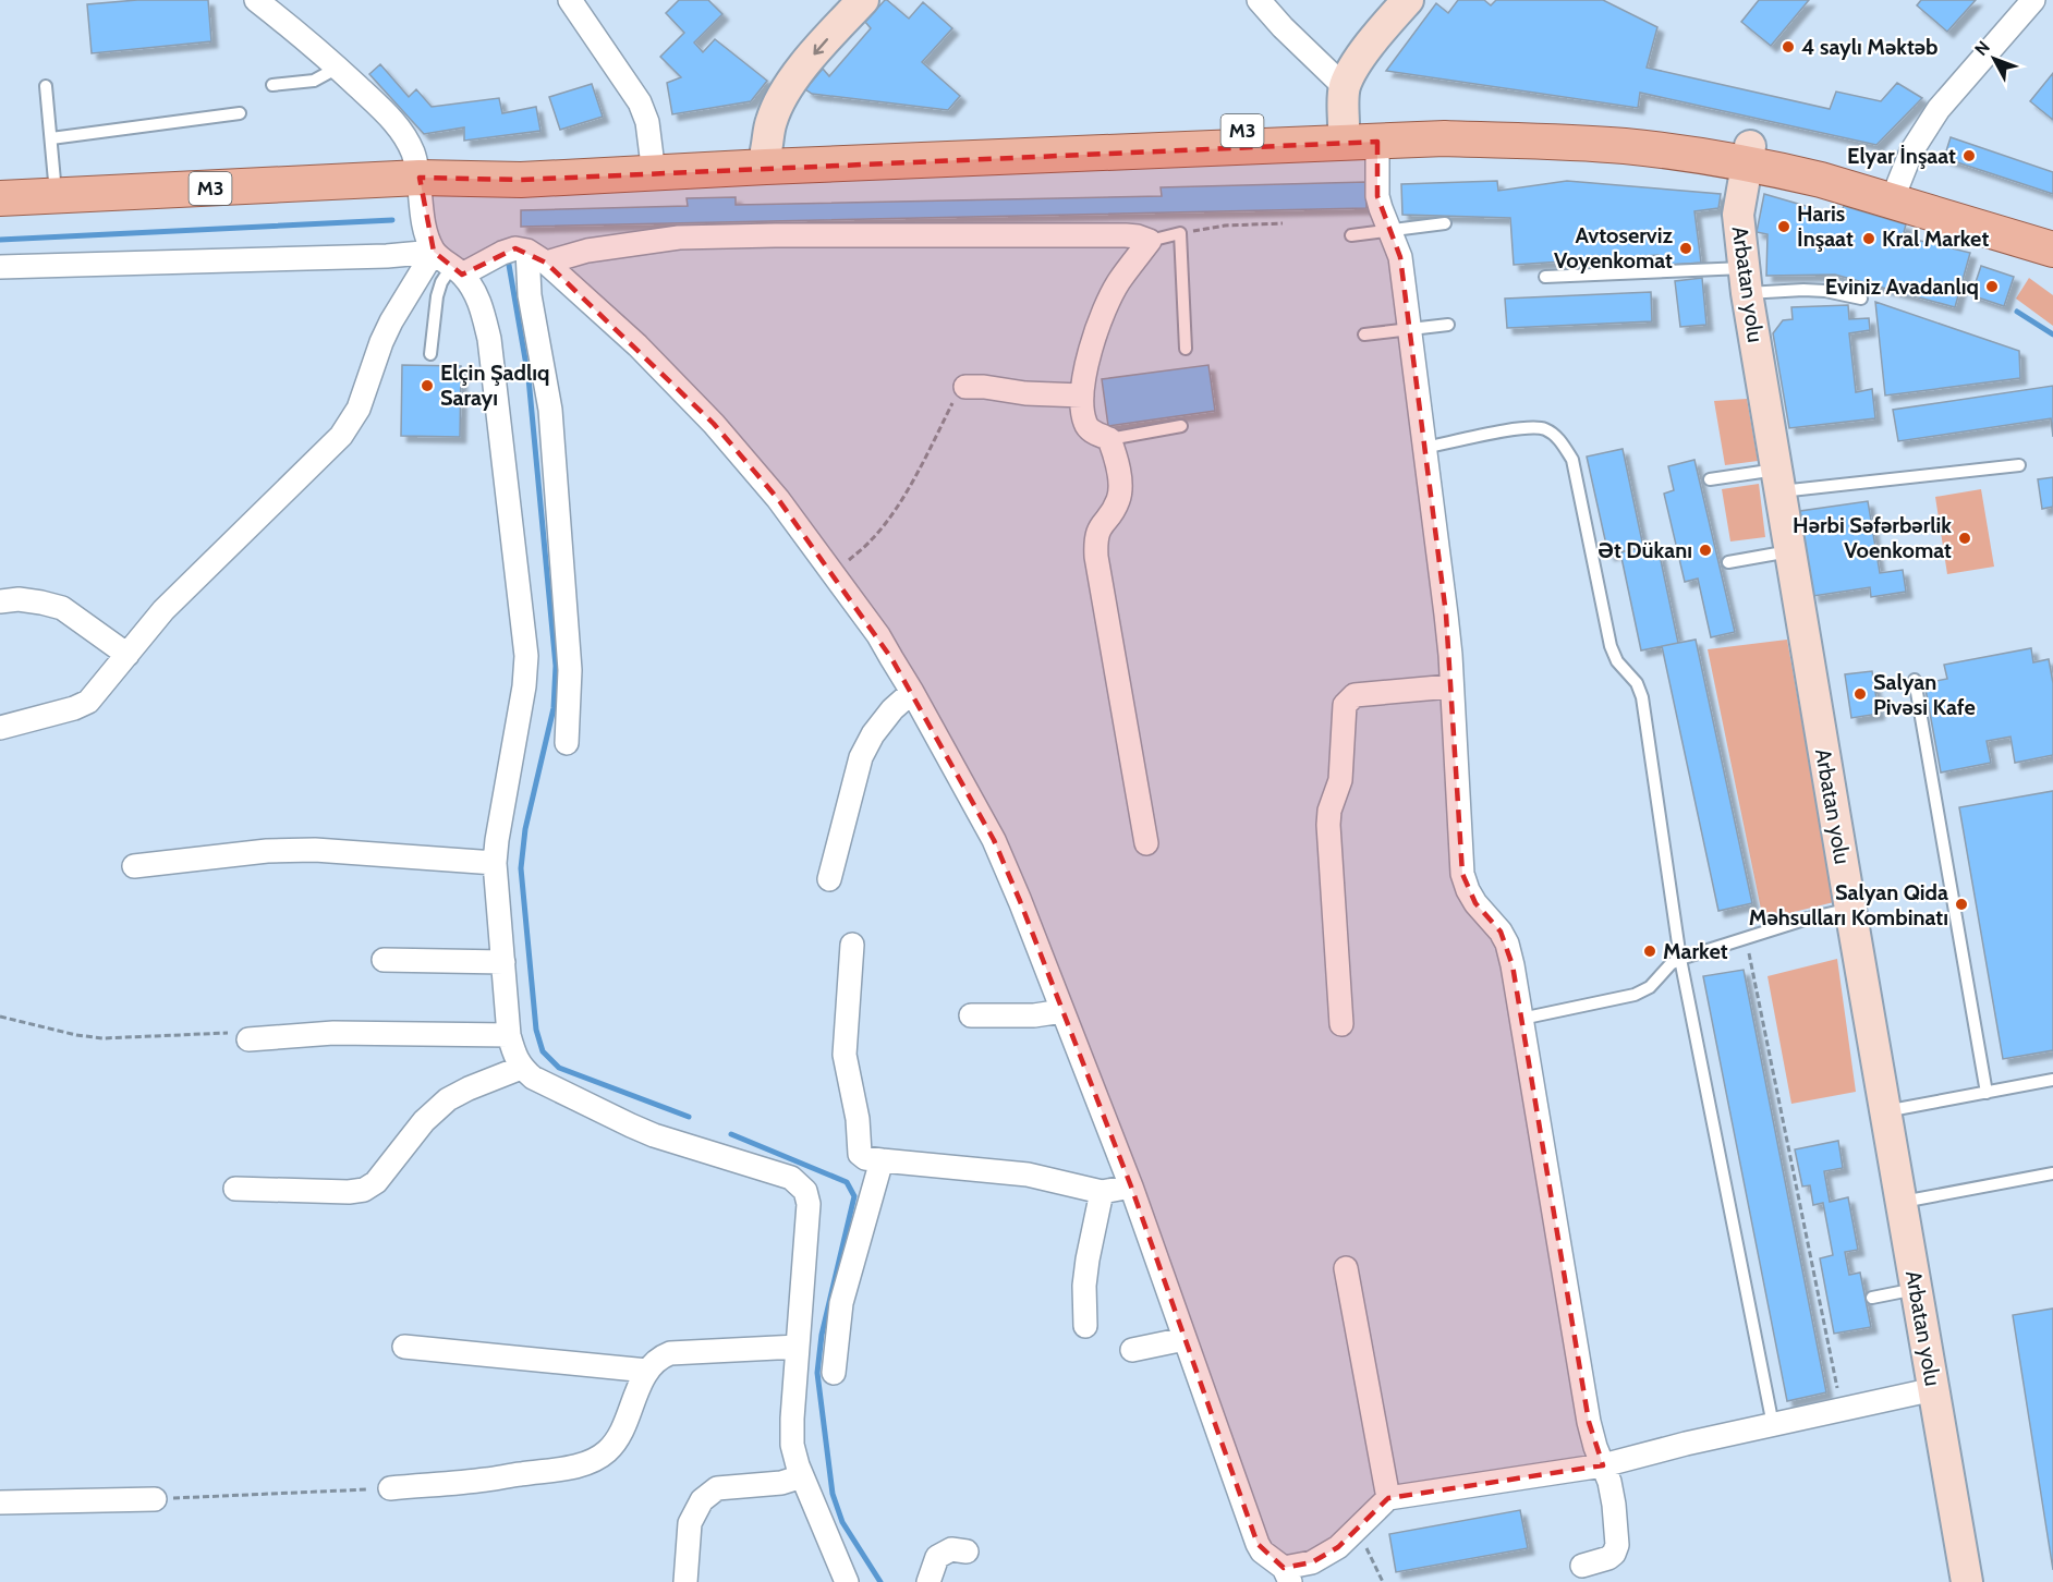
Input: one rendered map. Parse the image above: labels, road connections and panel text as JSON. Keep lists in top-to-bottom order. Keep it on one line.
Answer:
{"streets":{"main road":["M3","Arbatan yolu"]},"crossings":[["M3","Arbatan yolu"]],"places":["4 saylı Məktəb","Elyar İnşaat","Haris İnşaat","Kral Market","Avtoserviz Voyenkomat","Eviniz Avadanlıq","Elçin Şadlıq Sarayı","Hərbi Səfərbərlik Voenkomat","Ət Dükanı","Salyan Pivəsi Kafe","Salyan Qida Məhsulları Kombinatı","Market"],"north":"top left"}
